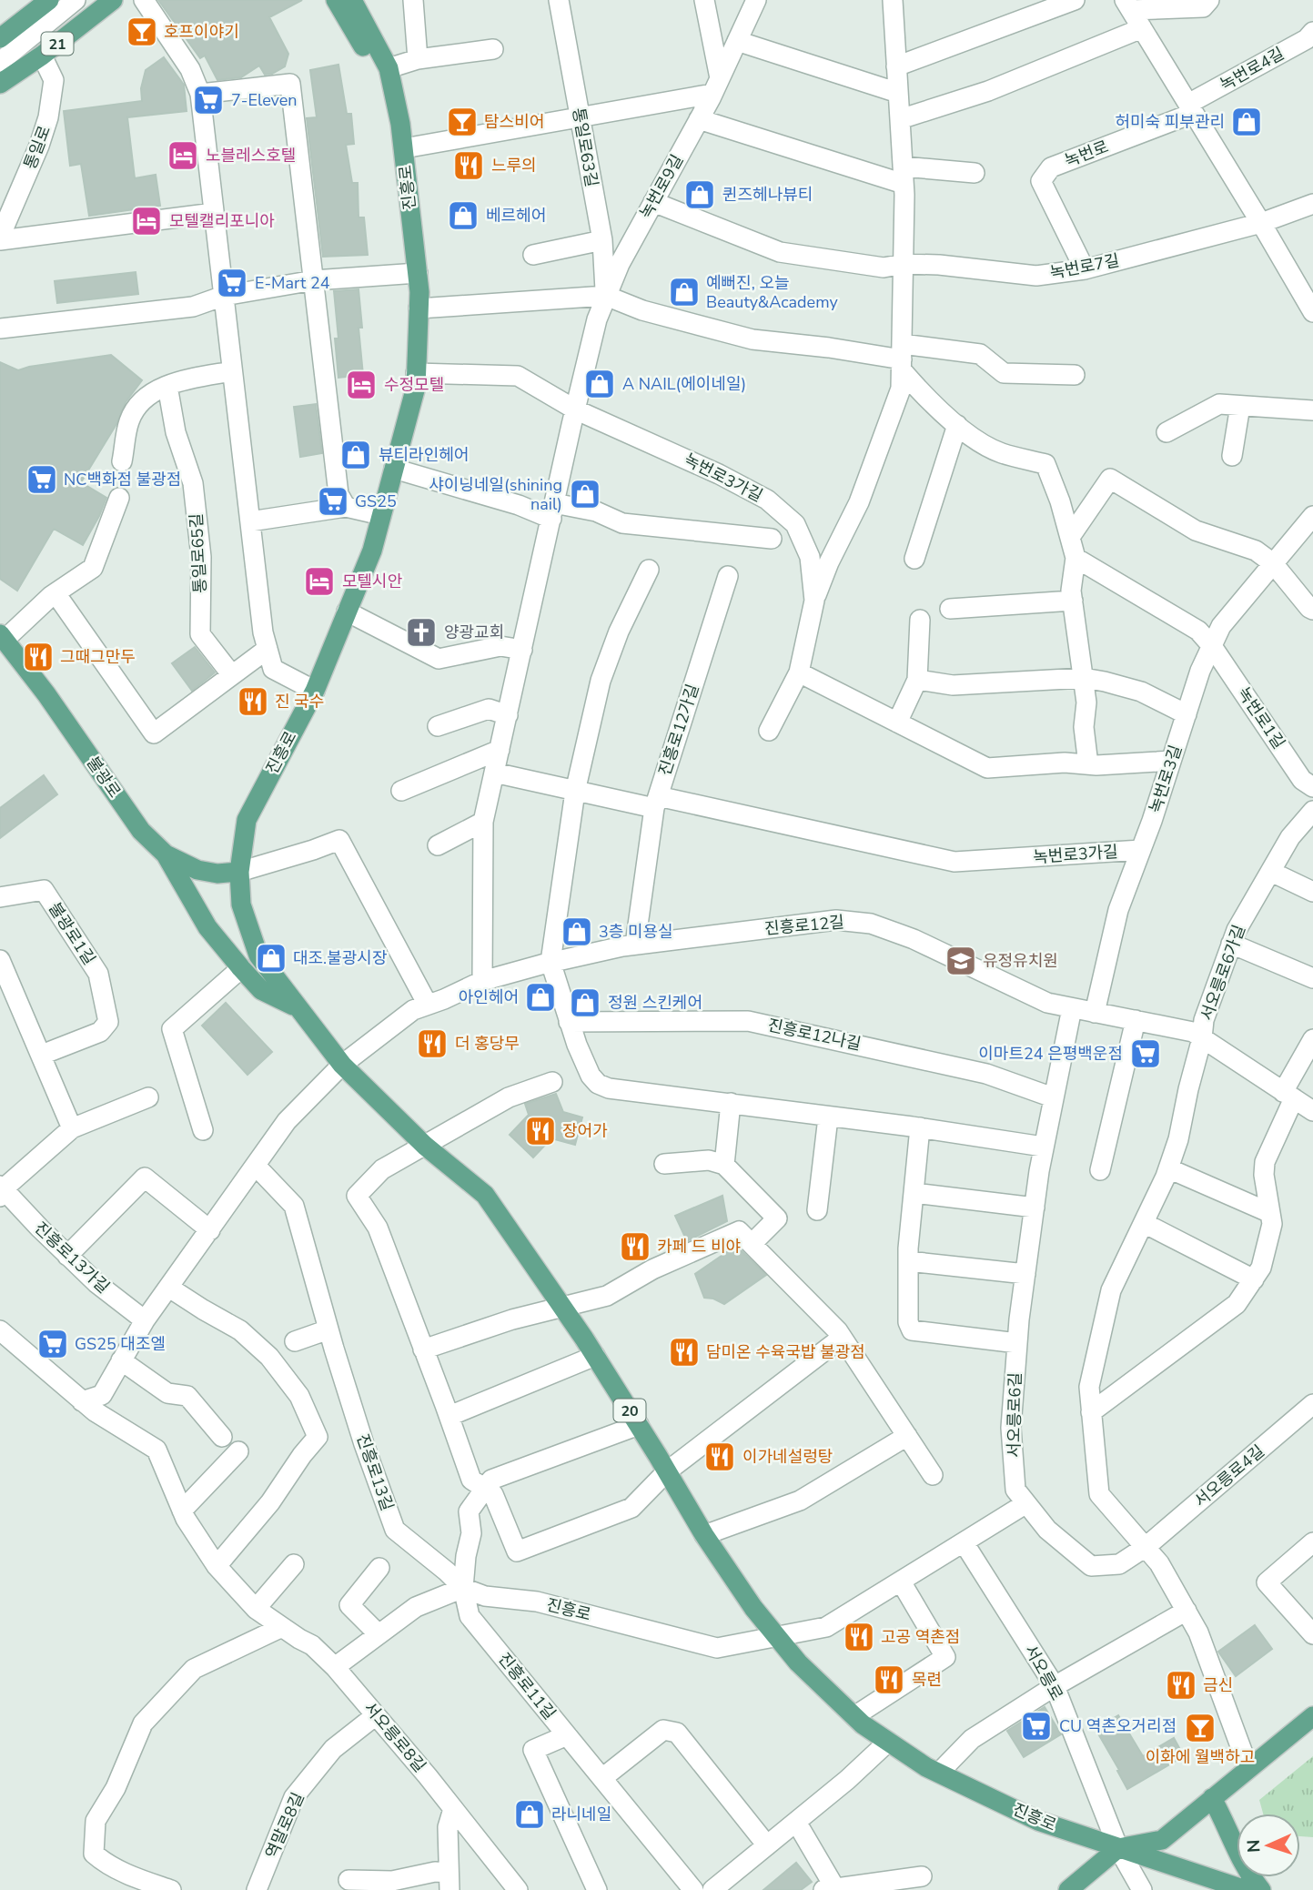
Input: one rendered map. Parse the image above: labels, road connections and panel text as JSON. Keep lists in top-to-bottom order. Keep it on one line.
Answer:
{"streets":{"main road":["21","진흥로","불광로","20"],"street":["녹번로4길","통일로","통일로63길","녹번로","녹번로9길","녹번로7길","녹번로3가길","통일로65길","녹번로1길","진흥로12가길","녹번로3길","진흥로12길","불광로1길","서오릉로6가길","진흥로12나길","진흥로13가길","서오릉로6길","진흥로13길","서오릉로4길","서오릉로","진흥로11길","서오릉로8길","역말로8길"]},"crossings":[["21","통일로"],["녹번로4길","녹번로"],["통일로63길","녹번로9길"],["녹번로","녹번로7길"],["녹번로9길","녹번로7길"],["진흥로","녹번로3가길"],["진흥로","불광로"],["진흥로","진흥로12길"],["진흥로","서오릉로6길"],["진흥로","진흥로13길"],["진흥로","서오릉로"],["진흥로","진흥로11길"],["녹번로3가길","진흥로12가길"],["녹번로3가길","녹번로3길"],["녹번로1길","녹번로3길"],["진흥로12길","서오릉로6길"],["서오릉로6가길","서오릉로6길"],["서오릉로6가길","서오릉로4길"],["진흥로12나길","서오릉로6길"],["서오릉로6길","서오릉로4길"],["진흥로13길","진흥로11길"],["서오릉로8길","역말로8길"]],"places":{"bar":["호프이야기","탐스비어","이화에 월백하고"],"supermarket":["7-Eleven","E-Mart 24","NC백화점 불광점","GS25","이마트24 은평백운점","GS25 대조엘","CU 역촌오거리점"],"shop":["허미숙 피부관리","퀸즈헤나뷰티","베르헤어","예뻐진, 오늘 Beauty&Academy","A NAIL(에이네일)","뷰티라인헤어","샤이닝네일(shining nail)","3층 미용실","대조.불광시장","아인헤어","정원 스킨케어","라니네일"],"hotel":["노블레스호텔","모텔캘리포니아","수정모텔","모텔시안"],"restaurant":["느루의","그때그만두","진 국수","더 홍당무","장어가","카페 드 비야","담미온 수육국밥 불광점","이가네설렁탕","고공 역촌점","목련","금신"],"church":["양광교회"],"school or university":["유정유치원"]},"north":"left"}
